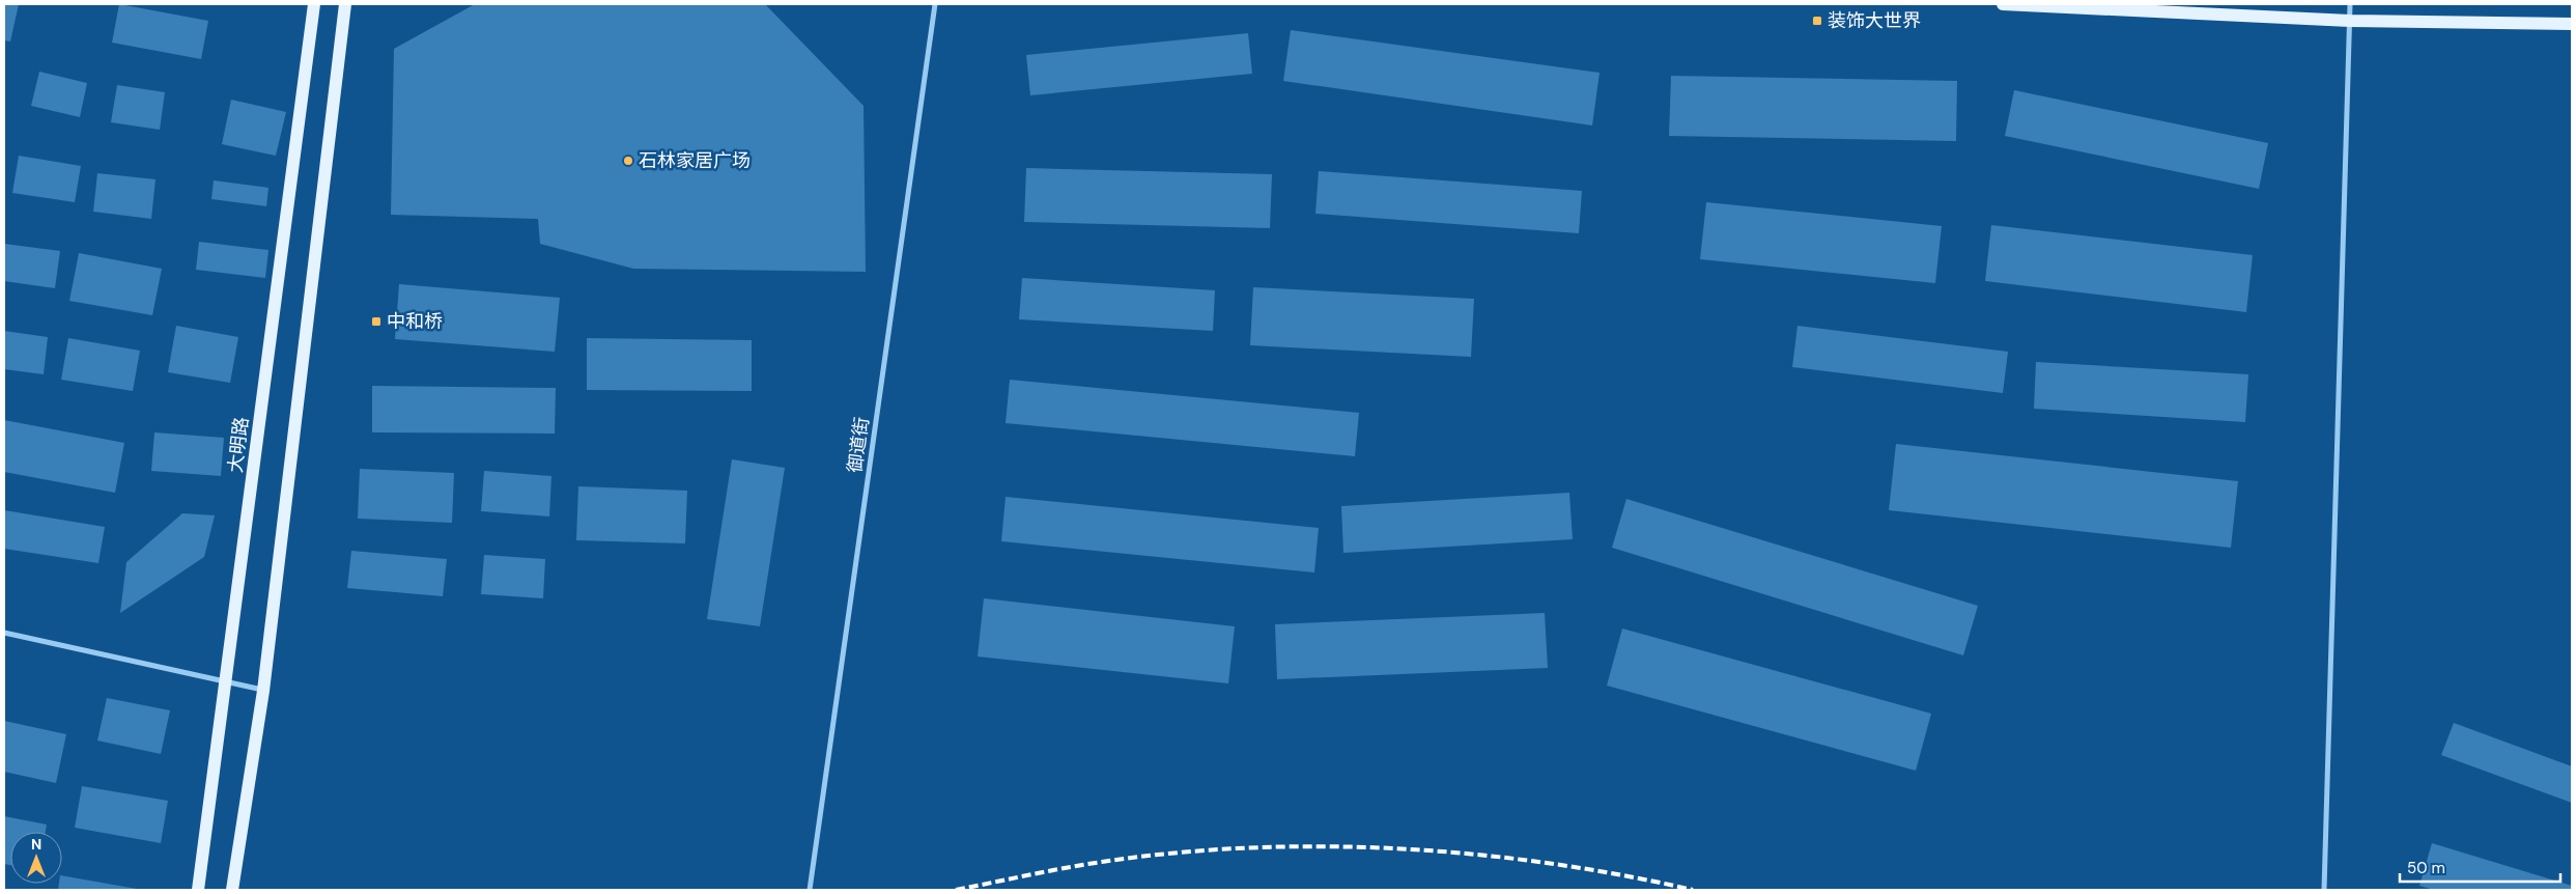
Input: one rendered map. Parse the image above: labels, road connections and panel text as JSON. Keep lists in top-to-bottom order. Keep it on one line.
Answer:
{"streets":{"main road":["大明路"],"street":["御道街"]},"places":{"transit":["装饰大世界","中和桥"],"other":["石林家居广场"]},"scale_bar":"50 m","north":"top"}
